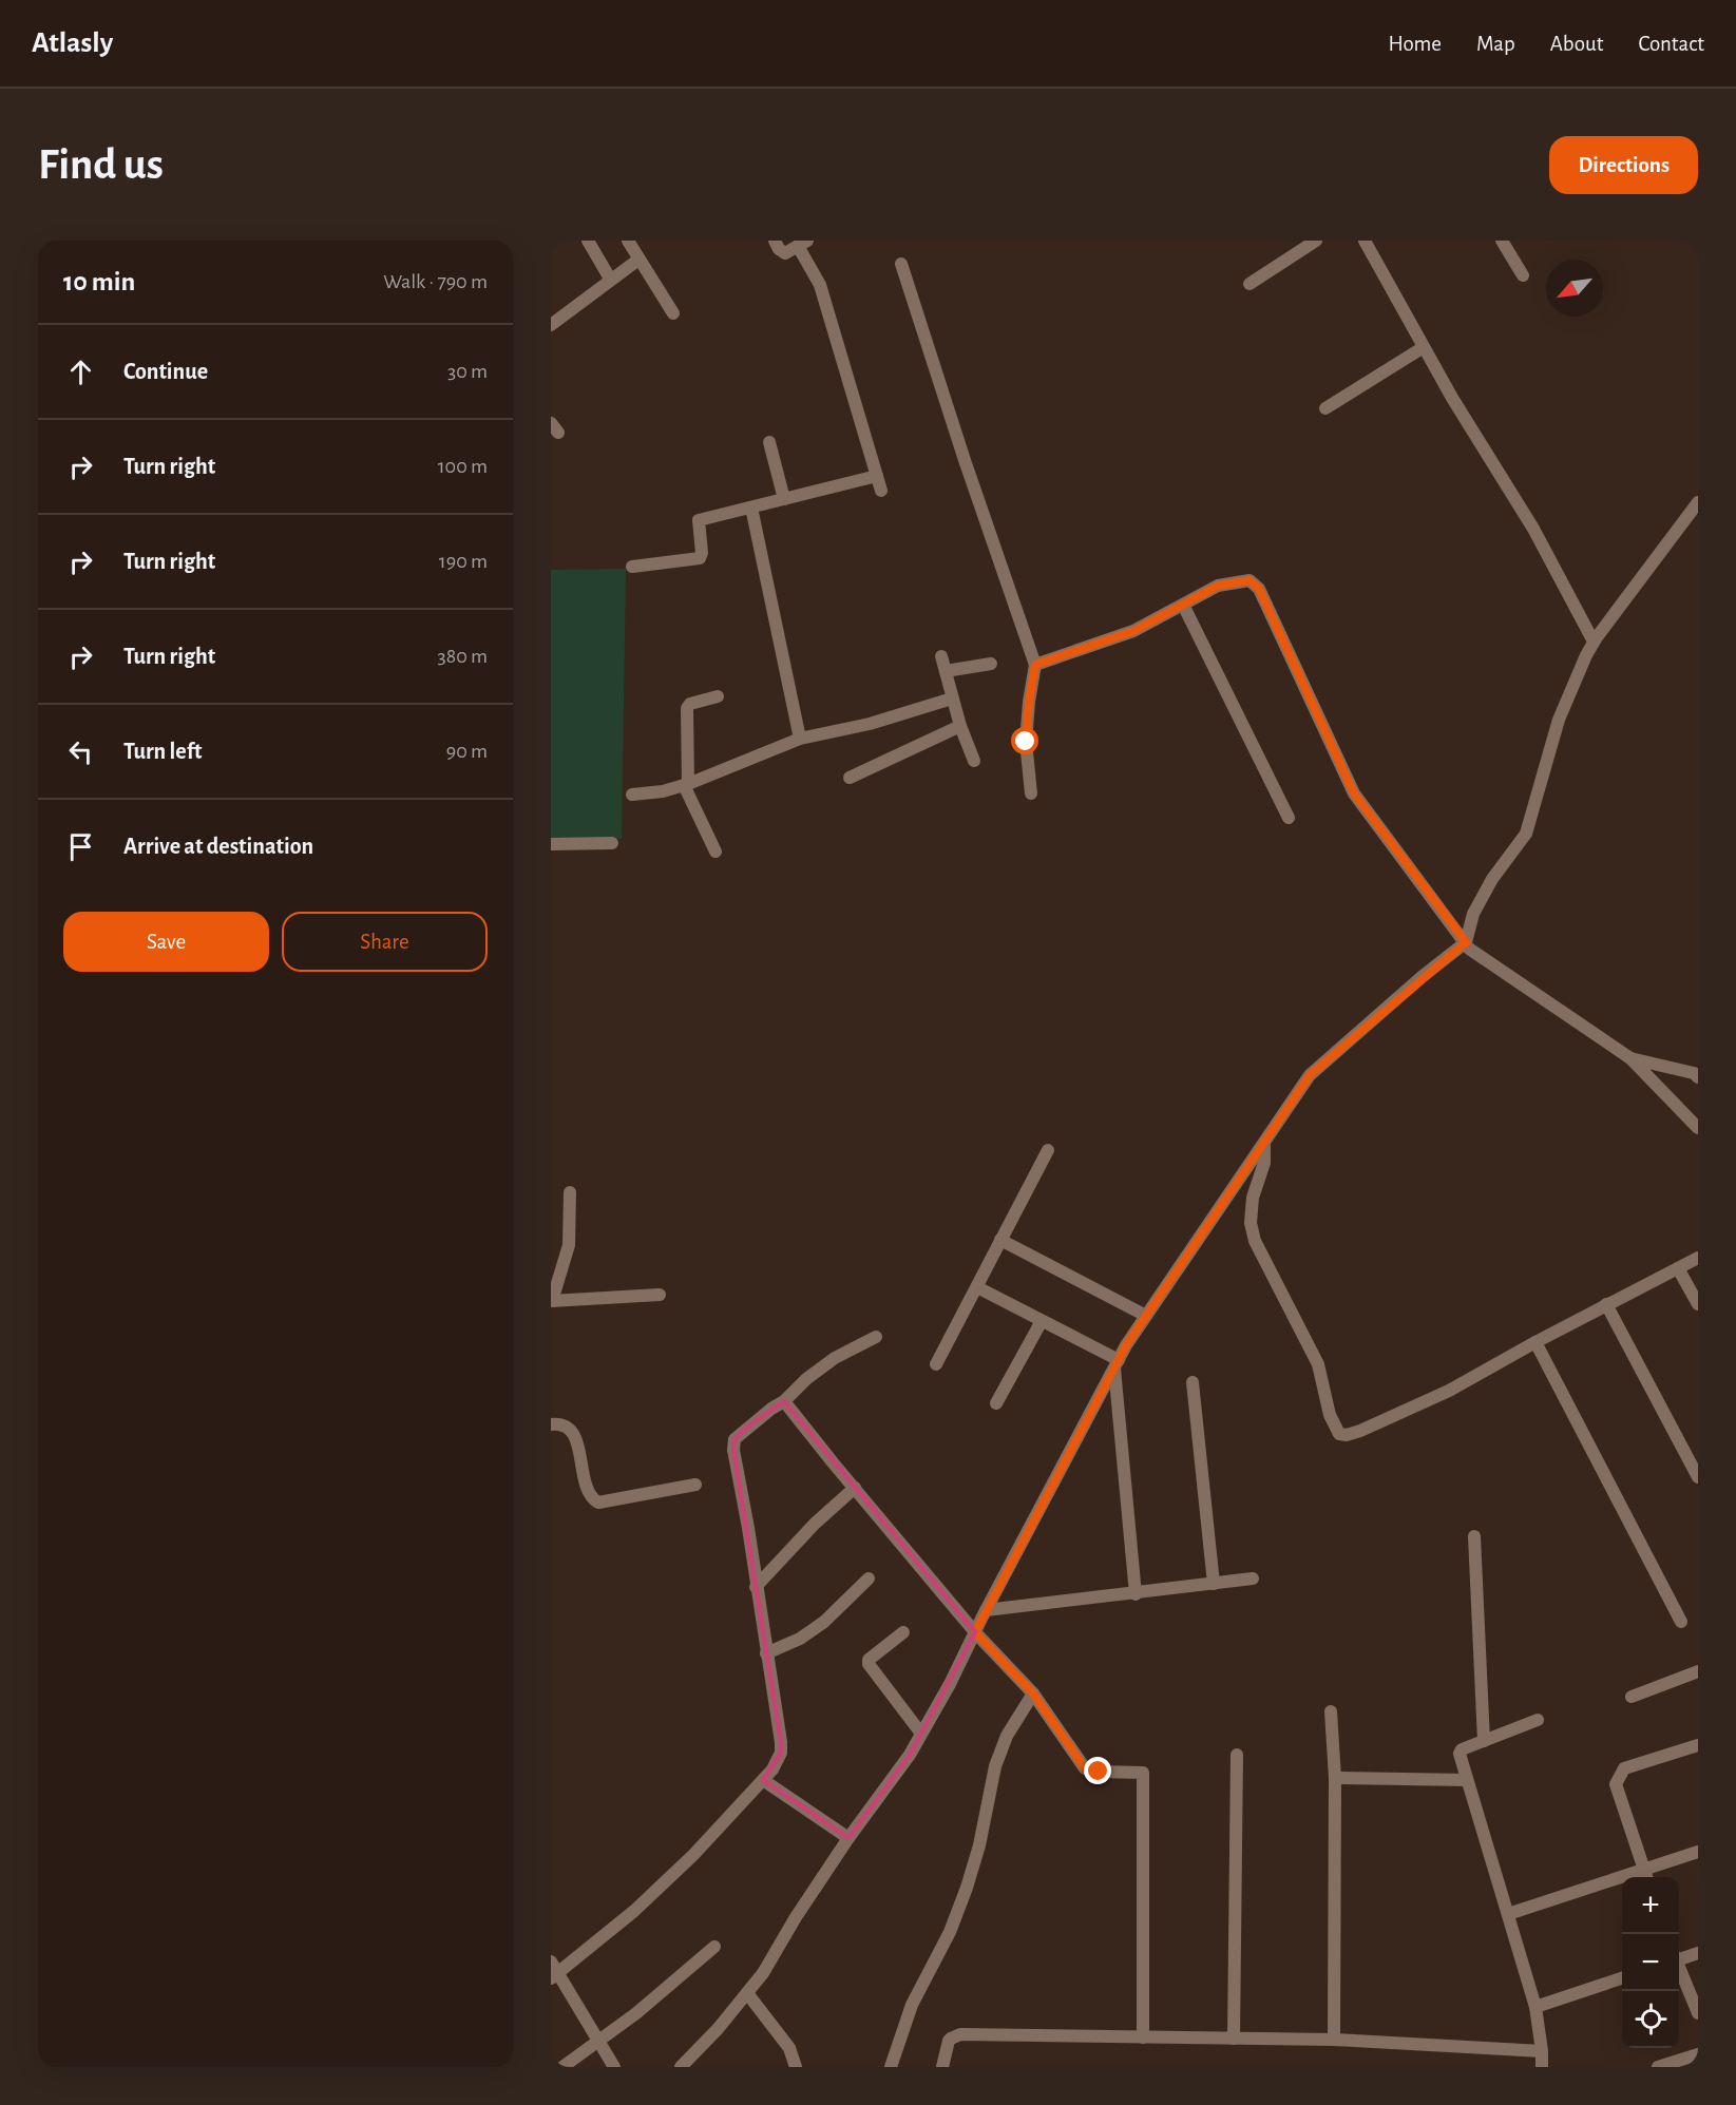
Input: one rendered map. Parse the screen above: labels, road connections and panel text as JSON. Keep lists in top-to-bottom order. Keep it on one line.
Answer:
{"north":"bottom left","page":{"header":"Atlasly","nav":["Home","Map","About","Contact"],"buttons":["Directions",["Save","Share"]],"title":"Find us","heading":["10 min","Walk · 790 m"],"list":[["Continue","30 m"],["Turn right","100 m"],["Turn right","190 m"],["Turn right","380 m"],["Turn left","90 m"],"Arrive at destination"],"map_buttons":["+","−"]}}
